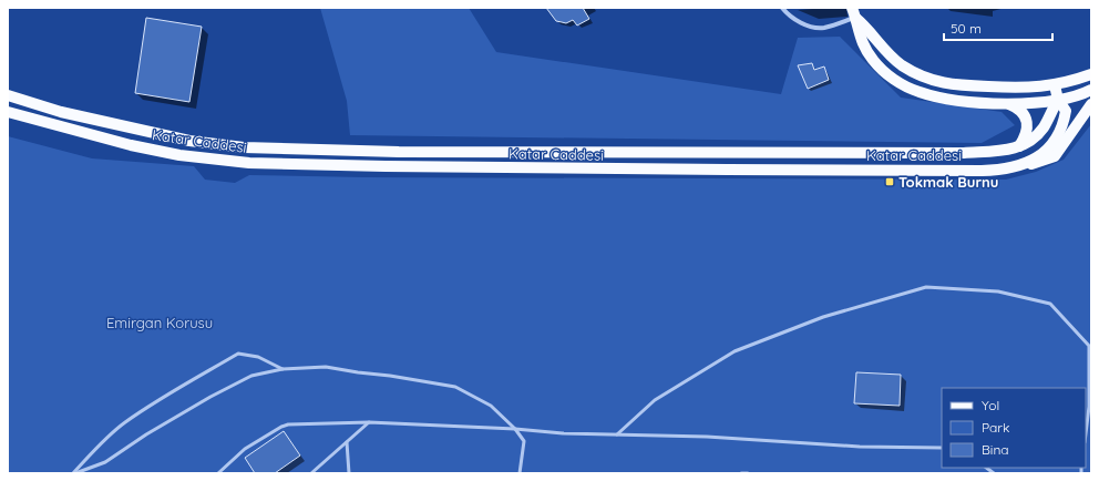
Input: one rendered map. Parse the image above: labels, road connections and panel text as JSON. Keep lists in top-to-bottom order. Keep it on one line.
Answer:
{"streets":{"main road":["Katar Caddesi"]},"parks":["Emirgan Korusu"],"places":{"transit":["Tokmak Burnu"]},"legend":["Yol","Park","Bina"],"scale_bar":"50 m"}
